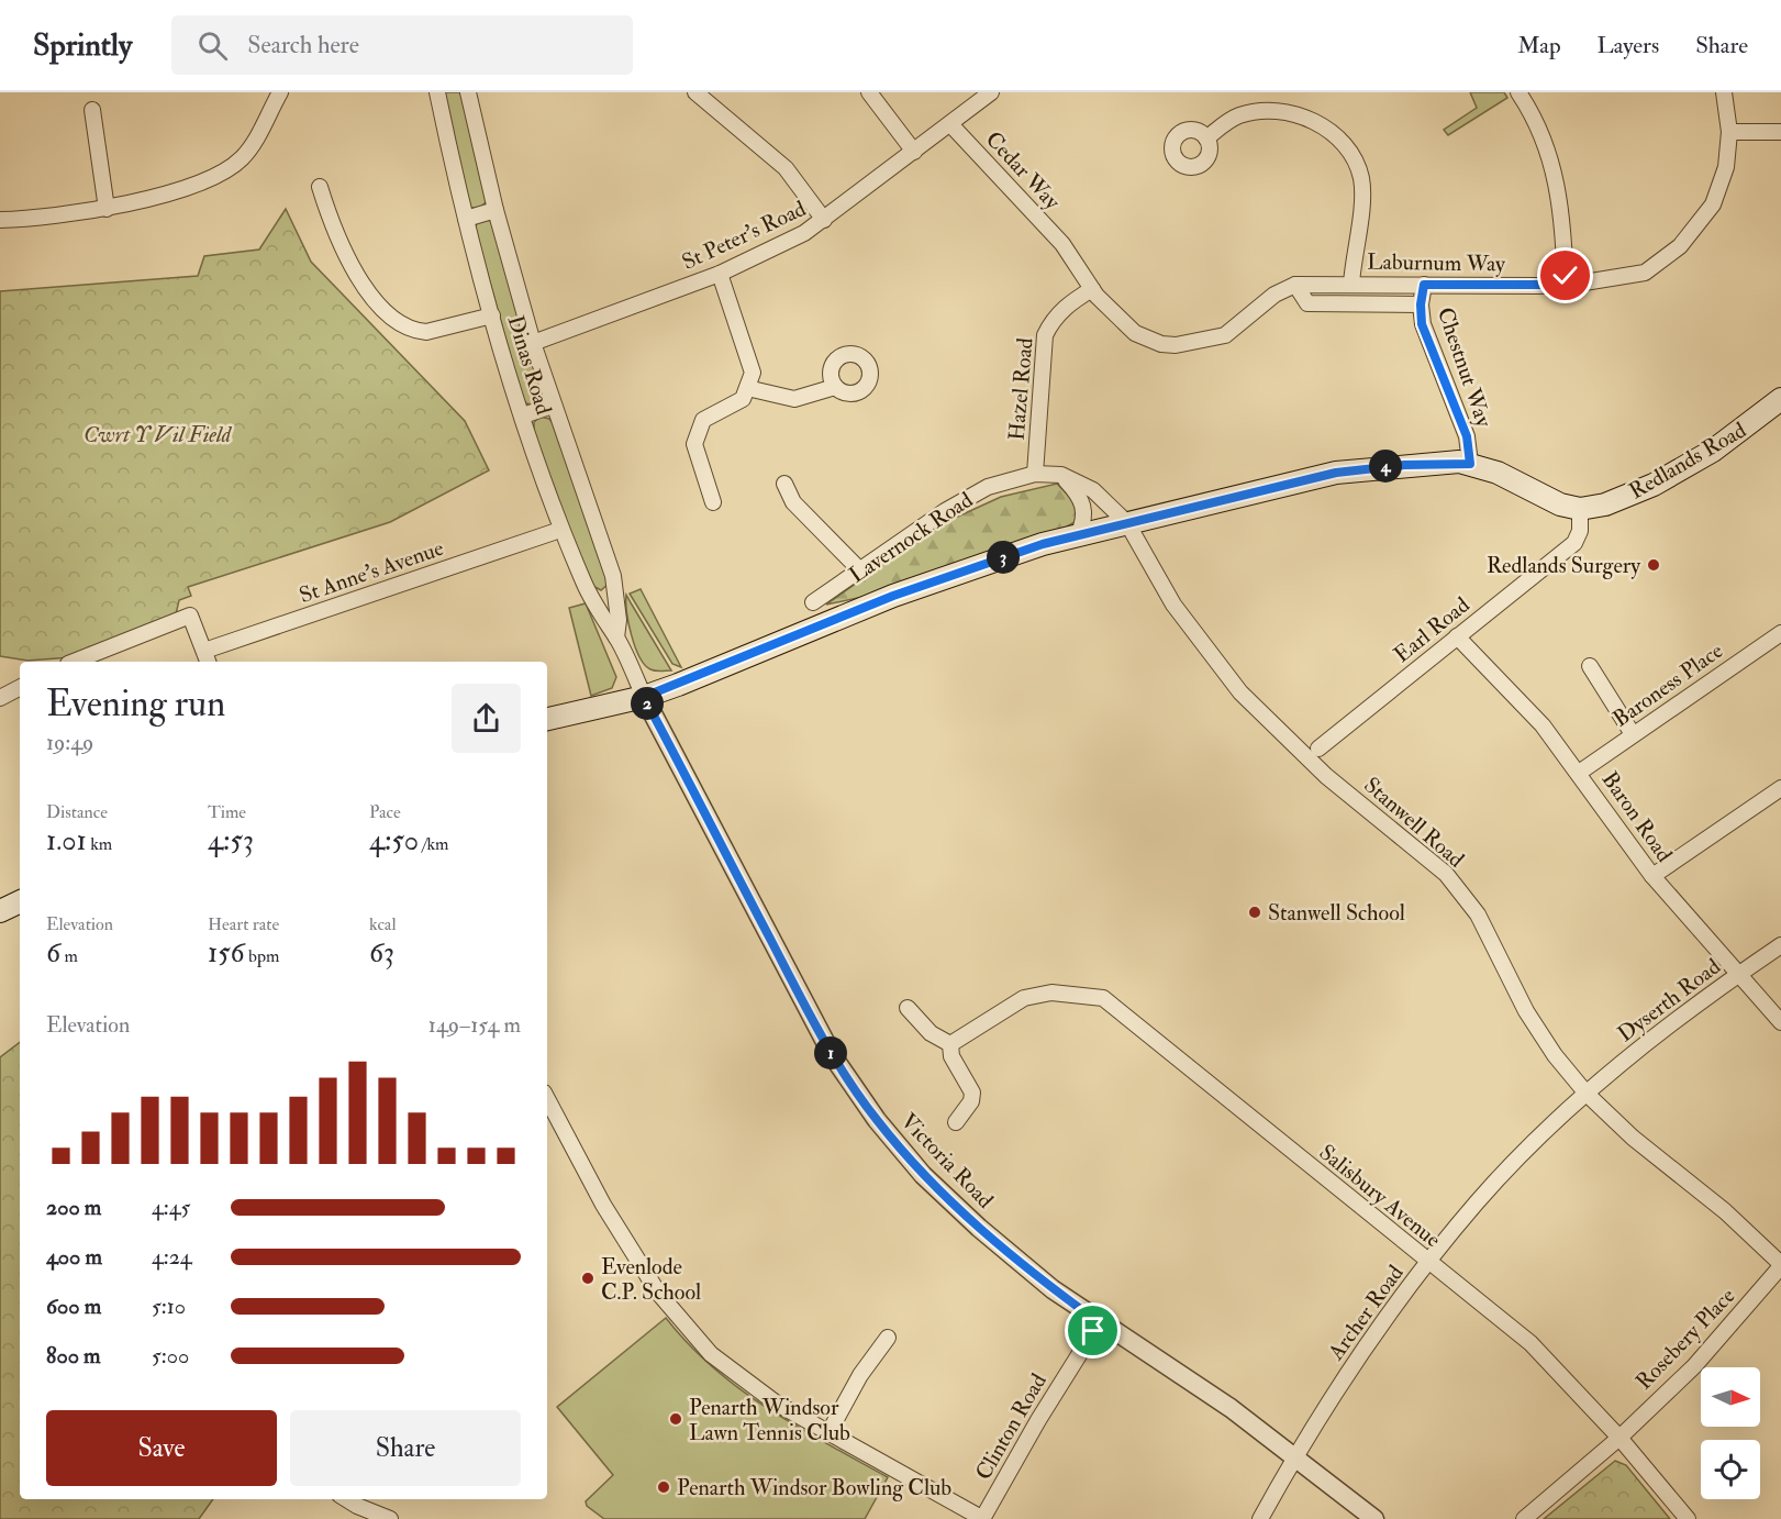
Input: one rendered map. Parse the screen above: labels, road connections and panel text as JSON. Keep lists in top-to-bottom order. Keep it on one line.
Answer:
{"streets":{"main road":["Redlands Road","Lavernock Road"],"street":["Cedar Way","St Peter's Road","Laburnum Way","Dinas Road","Chestnut Way","Hazel Road","St Anne's Avenue","Earl Road","Baroness Place","Baron Road","Stanwell Road","Dyserth Road","Victoria Road","Salisbury Avenue","Archer Road","Rosebery Place","Clinton Road"]},"crossings":[["Cedar Way","St Peter's Road"],["Cedar Way","Laburnum Way"],["Cedar Way","Hazel Road"],["St Peter's Road","Dinas Road"],["Laburnum Way","Chestnut Way"],["Laburnum Way","Hazel Road"],["Dinas Road","Lavernock Road"],["Dinas Road","Victoria Road"],["Hazel Road","Lavernock Road"],["Redlands Road","Earl Road"],["Lavernock Road","Stanwell Road"],["Lavernock Road","Victoria Road"],["Earl Road","Baron Road"],["Baroness Place","Baron Road"],["Baron Road","Dyserth Road"],["Stanwell Road","Dyserth Road"],["Stanwell Road","Archer Road"],["Stanwell Road","Rosebery Place"],["Dyserth Road","Archer Road"],["Victoria Road","Archer Road"],["Victoria Road","Clinton Road"],["Salisbury Avenue","Archer Road"],["Salisbury Avenue","Rosebery Place"]],"parks":["Cwrt Y Vil Field"],"places":["Redlands Surgery","Stanwell School","Evenlode C.P. School","Penarth Windsor Lawn Tennis Club","Penarth Windsor Bowling Club"],"north":"right","page":{"header":"Sprintly","search":"Search here","nav":["Map","Layers","Share"],"pins":["4","3","2","1"],"heading":["Evening run","19:49"],"stats":[["Distance","1.01 km"],["Time","4:53"],["Pace","4:50 /km"],["Elevation","6 m"],["Heart rate","156 bpm"],["kcal","63"]],"chart":["Elevation","149–154 m"],"list":[{"name":"200 m","note":"4:45"},{"name":"400 m","note":"4:24"},{"name":"600 m","note":"5:10"},{"name":"800 m","note":"5:00"}],"buttons":["Save","Share"]}}
